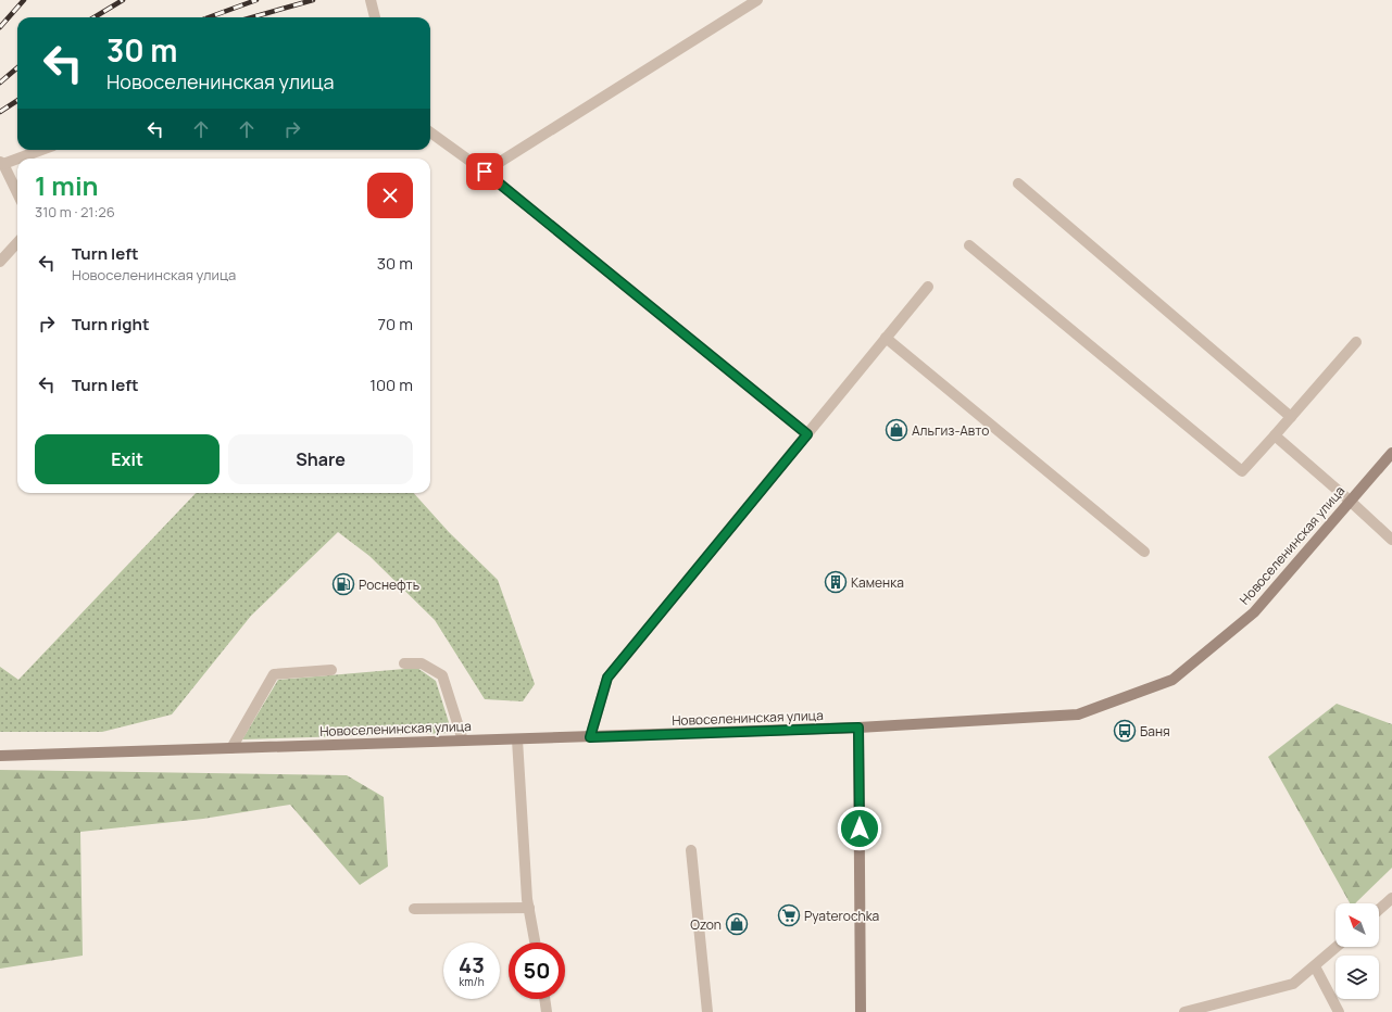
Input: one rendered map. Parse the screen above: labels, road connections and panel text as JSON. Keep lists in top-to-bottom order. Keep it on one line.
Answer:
{"streets":{"main road":["Новоселенинская улица"]},"places":{"shop":["Альгиз-Авто","Ozon"],"building":["Каменка"],"fuel station":["Роснефть"],"bus stop":["Баня"],"supermarket":["Pyaterochka"]},"north":"top left","page":{"turn":["30 m","Новоселенинская улица"],"heading":["1 min","310 m · 21:26"],"list":[{"name":"Turn left","note":"Новоселенинская улица","value":"30 m"},{"name":"Turn right","value":"70 m"},{"name":"Turn left","value":"100 m"}],"buttons":["Exit","Share"],"speed":"43 km/h","limit":"50"}}
